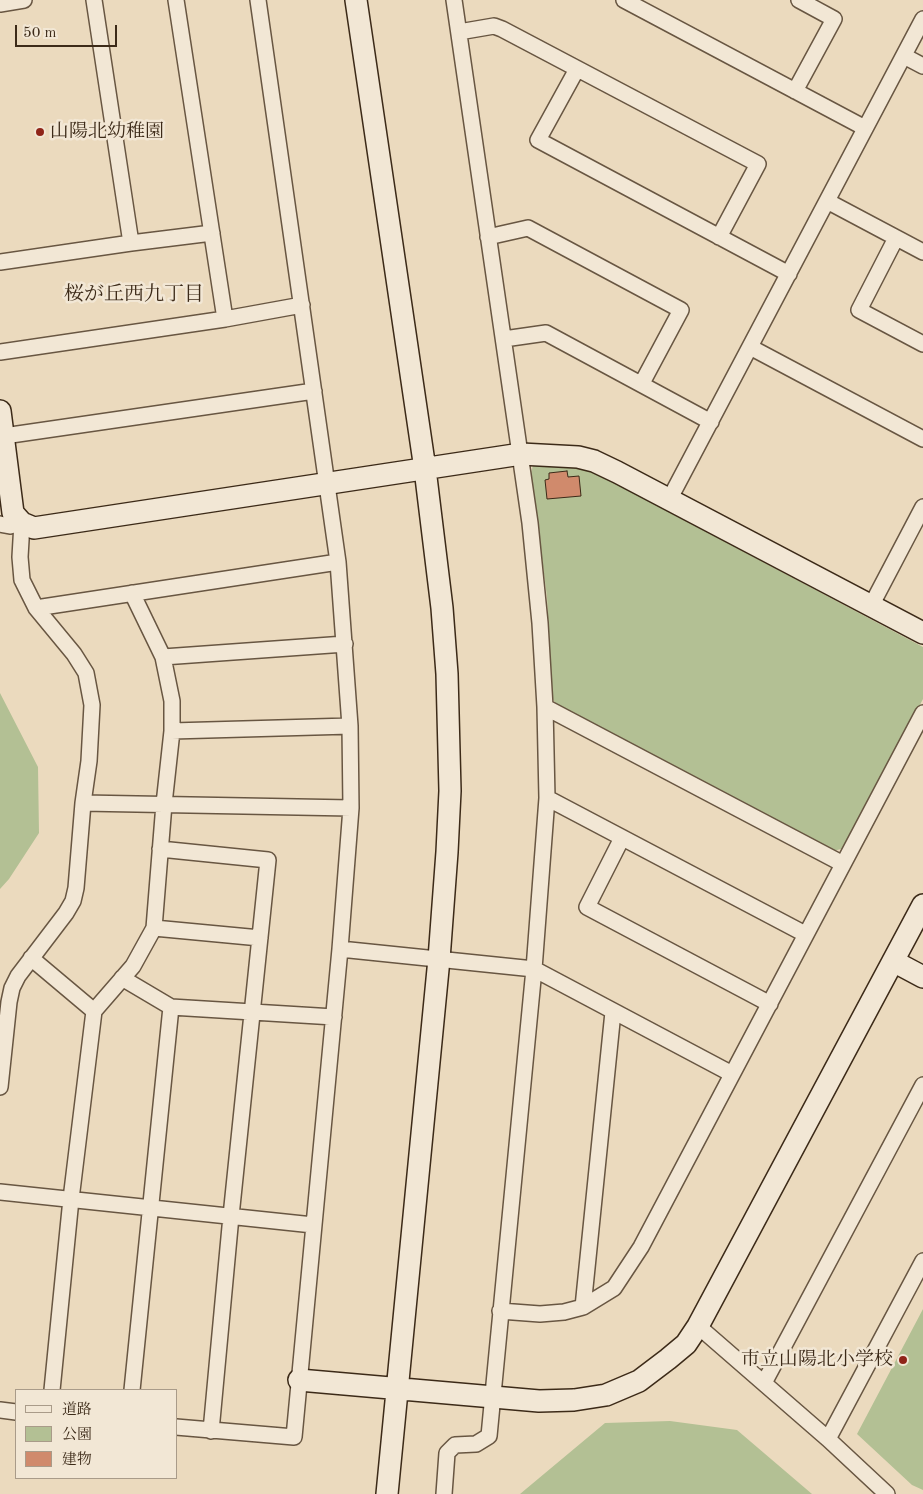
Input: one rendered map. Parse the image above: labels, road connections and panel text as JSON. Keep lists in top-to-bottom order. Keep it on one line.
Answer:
{"districts":["桜が丘西九丁目"],"places":["山陽北幼稚園","市立山陽北小学校"],"legend":["道路","公園","建物"],"scale_bar":"50 m"}
